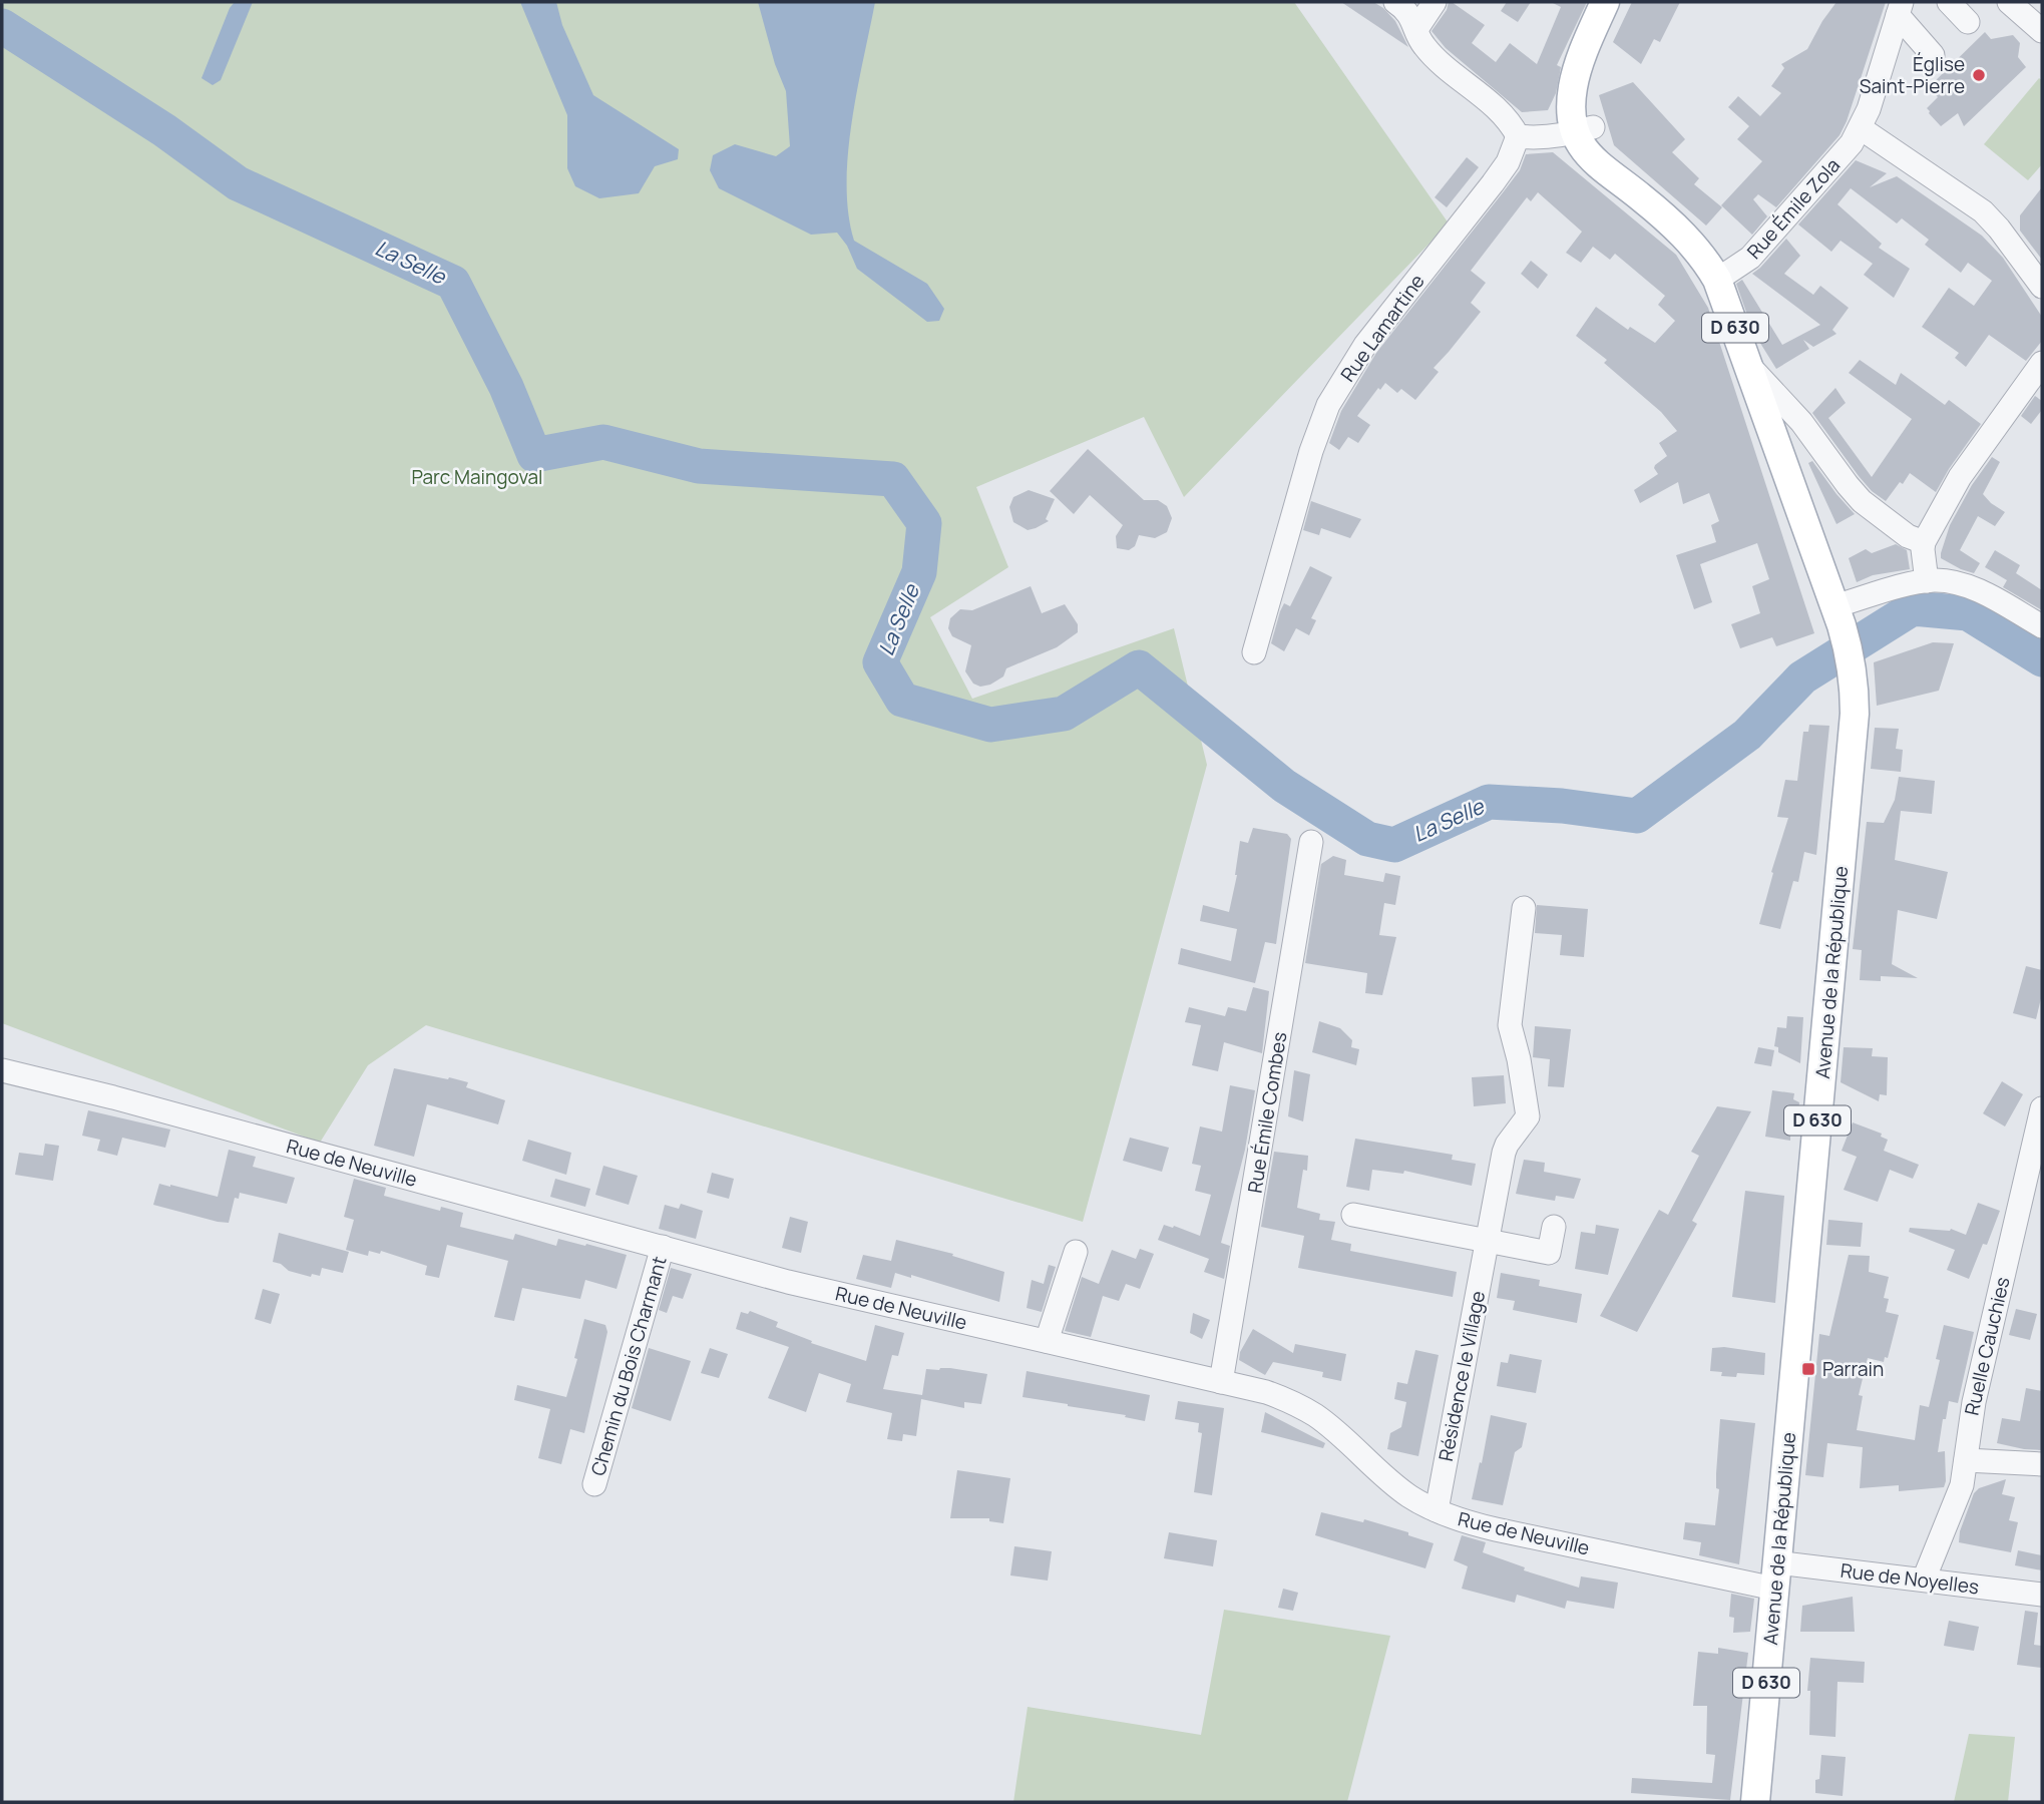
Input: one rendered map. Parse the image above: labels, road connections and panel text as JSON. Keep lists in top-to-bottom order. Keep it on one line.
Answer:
{"streets":{"main road":["D 630","Avenue de la République"],"street":["Rue Émile Zola","Rue Lamartine","Rue Émile Combes","Rue de Neuville","Ruelle Cauchies","Chemin du Bois Charmant","Résidence le Village","Rue de Noyelles"]},"crossings":[["Rue Émile Zola","Avenue de la République"],["Avenue de la République","Rue de Neuville"],["Avenue de la République","Rue de Noyelles"],["Rue Émile Combes","Rue de Neuville"],["Rue de Neuville","Chemin du Bois Charmant"],["Rue de Neuville","Résidence le Village"],["Rue de Neuville","Rue de Noyelles"],["Ruelle Cauchies","Rue de Noyelles"]],"water":["La Selle"],"parks":["Parc Maingoval"],"places":{"other":["Église Saint-Pierre"],"transit":["Parrain"]}}
